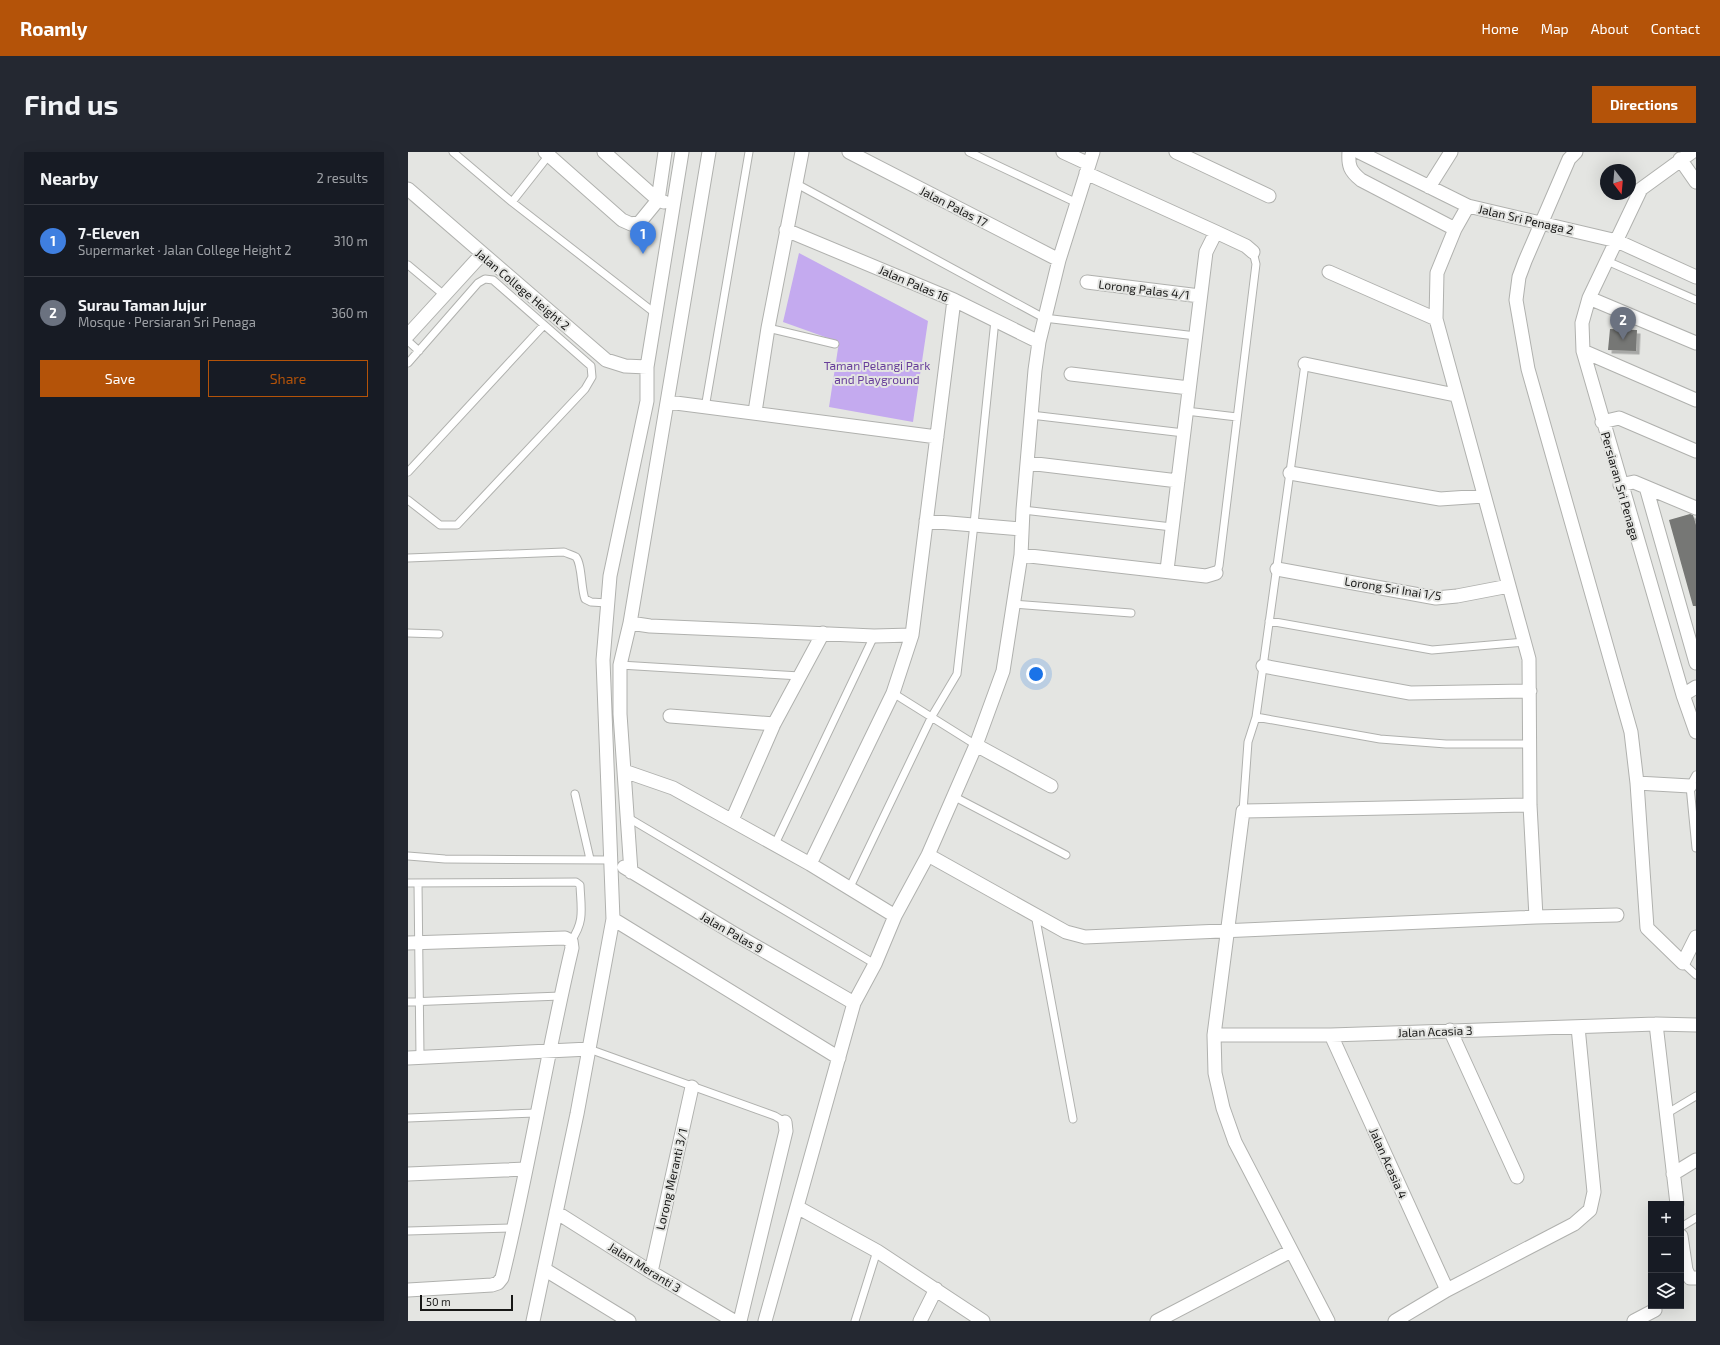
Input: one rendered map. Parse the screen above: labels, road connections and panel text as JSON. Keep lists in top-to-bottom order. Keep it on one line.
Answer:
{"streets":{"street":["Jalan Palas 17","Jalan Sri Penaga 2","Jalan Palas 16","Jalan College Height 2","Lorong Palas 4/1","Persiaran Sri Penaga","Lorong Sri Inai 1/5","Jalan Palas 9","Jalan Acasia 3","Jalan Acasia 4","Lorong Meranti 3/1","Jalan Meranti 3"]},"crossings":[["Jalan Sri Penaga 2","Persiaran Sri Penaga"],["Jalan Acasia 3","Jalan Acasia 4"],["Lorong Meranti 3/1","Jalan Meranti 3"]],"parks":["Taman Pelangi Park and Playground"],"scale_bar":"50 m","north":"bottom","page":{"header":"Roamly","nav":["Home","Map","About","Contact"],"buttons":["Directions",["Save","Share"]],"title":"Find us","heading":["Nearby","2 results"],"list":[{"mark":"1","name":"7-Eleven","note":"Supermarket · Jalan College Height 2","value":"310 m"},{"mark":"2","name":"Surau Taman Jujur","note":"Mosque · Persiaran Sri Penaga","value":"360 m"}],"pins":["1","2"],"map_buttons":["+","−"],"scale":"50 m"}}
